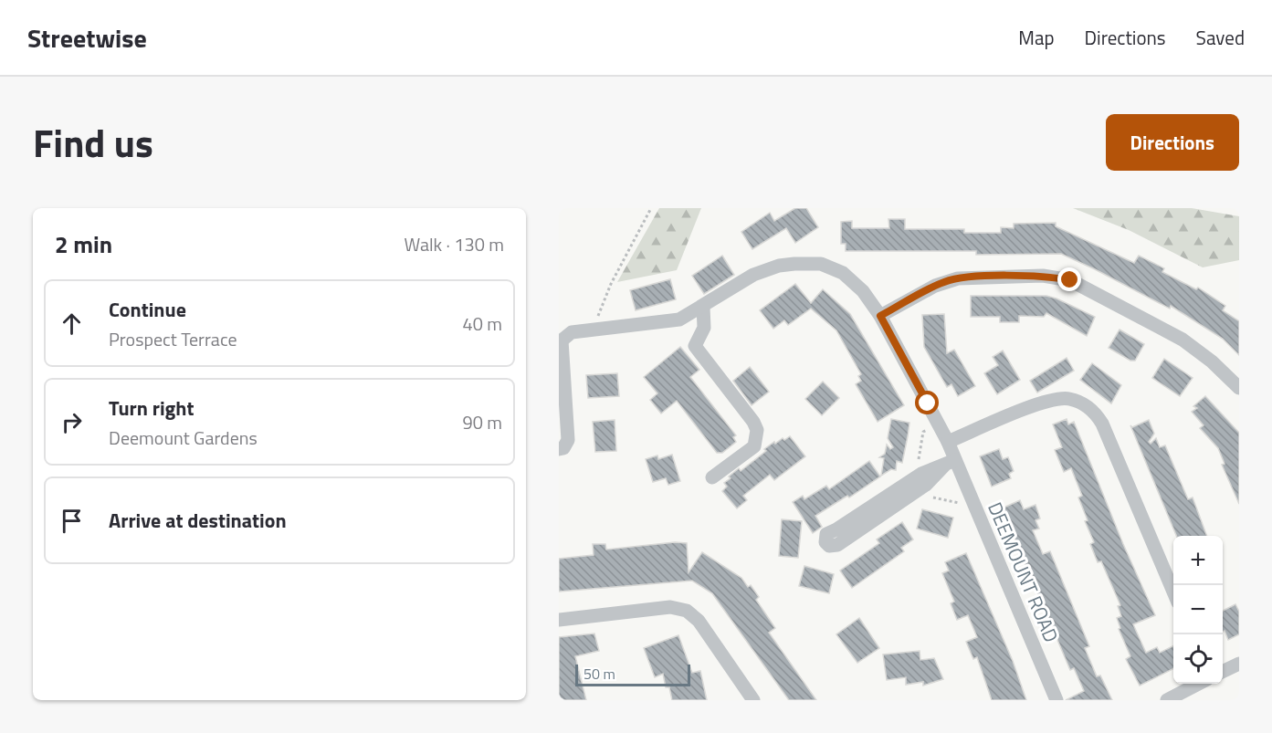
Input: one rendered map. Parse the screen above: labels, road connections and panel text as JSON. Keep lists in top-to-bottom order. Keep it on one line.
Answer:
{"streets":{"street":["DEEMOUNT ROAD"]},"scale_bar":"50 m","page":{"header":"Streetwise","nav":["Map","Directions","Saved"],"title":"Find us","buttons":"Directions","heading":["2 min","Walk · 130 m"],"list":[["Continue","Prospect Terrace","40 m"],["Turn right","Deemount Gardens","90 m"],"Arrive at destination"],"map_buttons":["+","−"],"scale":"50 m"}}
